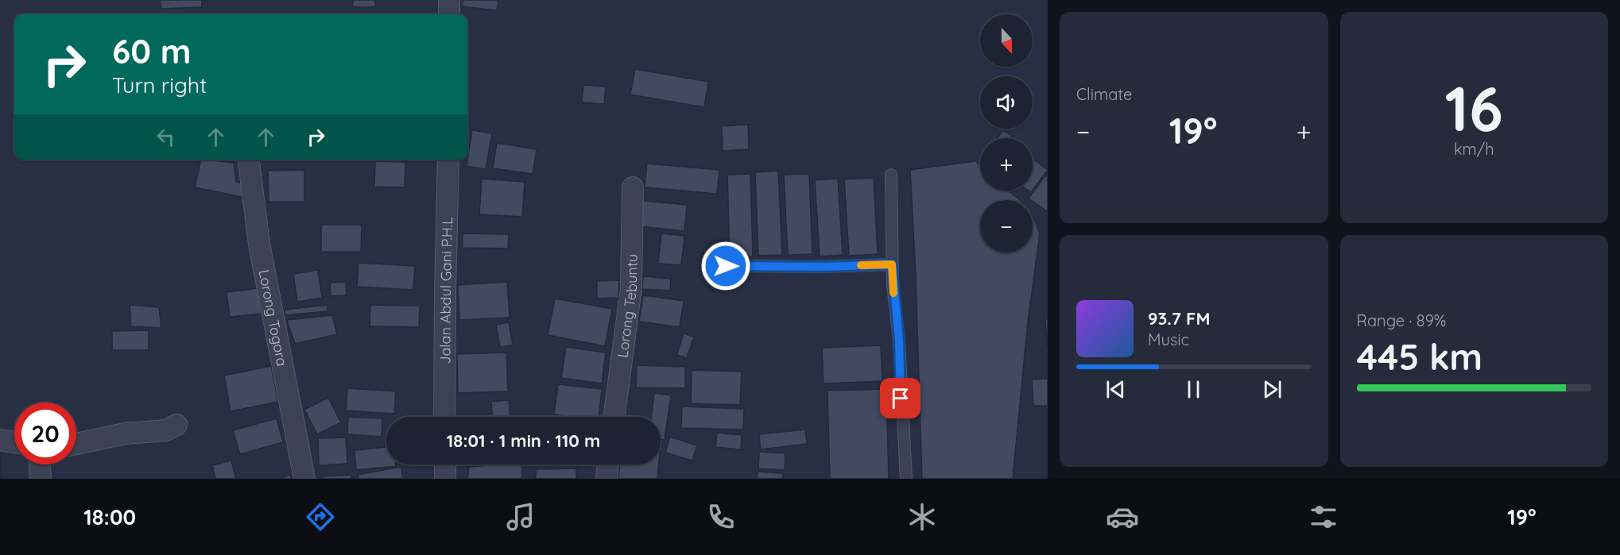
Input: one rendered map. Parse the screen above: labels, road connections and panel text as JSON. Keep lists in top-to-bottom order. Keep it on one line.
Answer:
{"streets":{"street":["Jalan Abdul Gani P.H.L","Lorong Tebuntu","Lorong Togora"]},"north":"bottom","page":{"tile":["Climate",["16","km/h"],["Range · 89%","445 km"]],"map_buttons":["+","−"],"turn":["60 m","Turn right"],"heat":["−","19°","+"],"song":["93.7 FM","Music"],"limit":"20","trip":"18:01 · 1 min · 110 m","tabs":["18:00","19°"]}}
